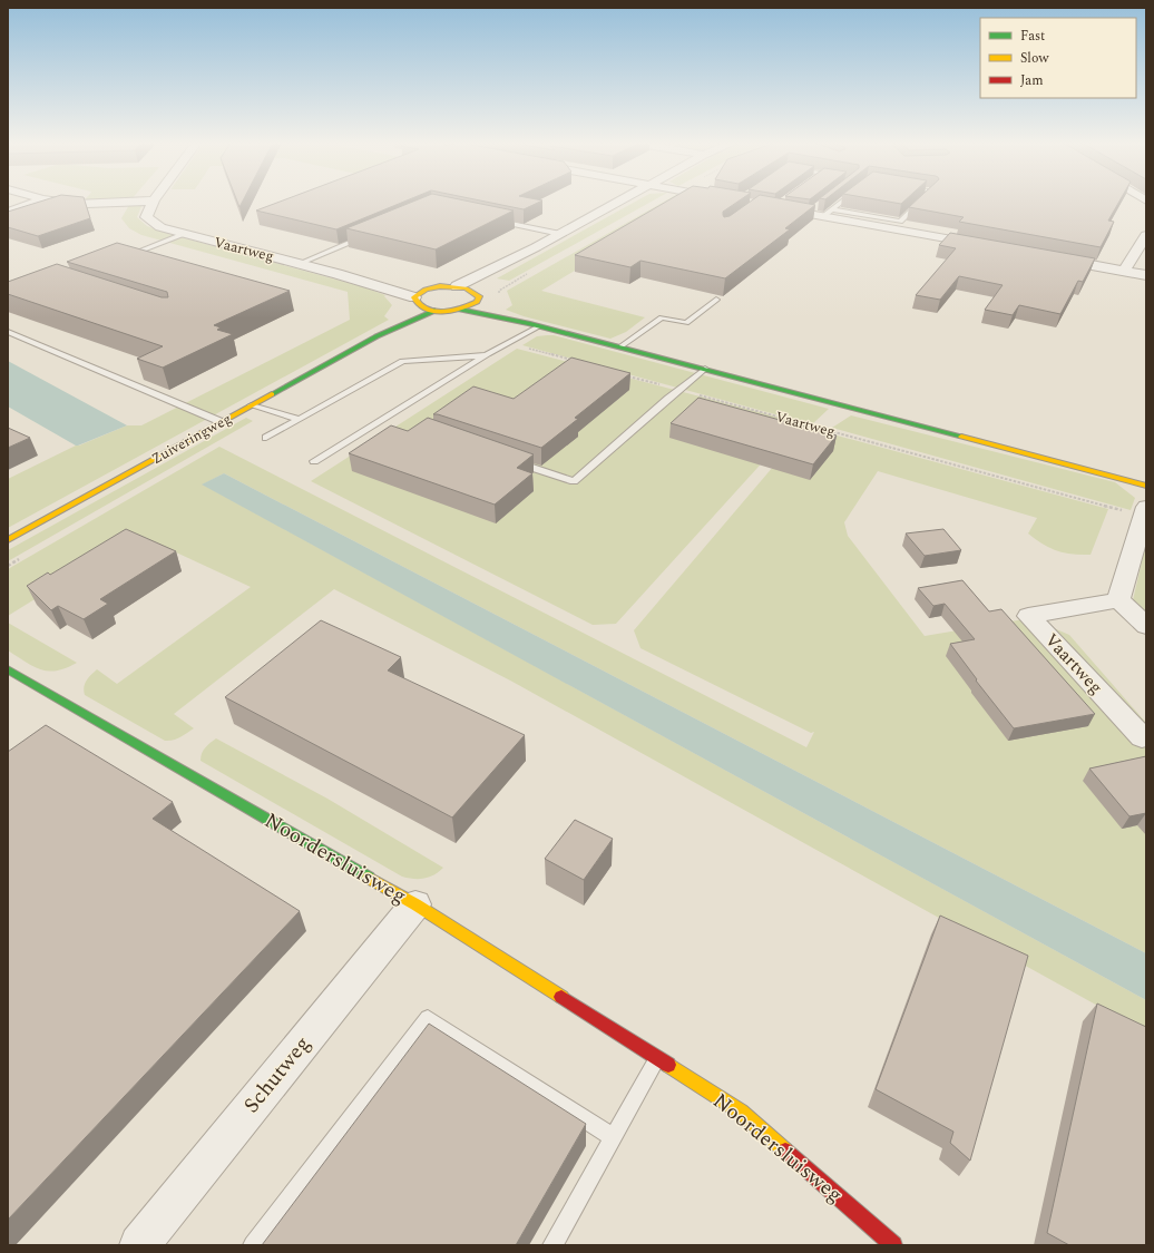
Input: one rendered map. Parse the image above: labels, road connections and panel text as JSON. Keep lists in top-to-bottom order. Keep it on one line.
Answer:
{"streets":{"street":["Vaartweg","Zuiveringweg","Noordersluisweg","Schutweg"]},"crossings":[["Vaartweg","Zuiveringweg"],["Noordersluisweg","Schutweg"]],"legend":["Fast","Slow","Jam"]}
